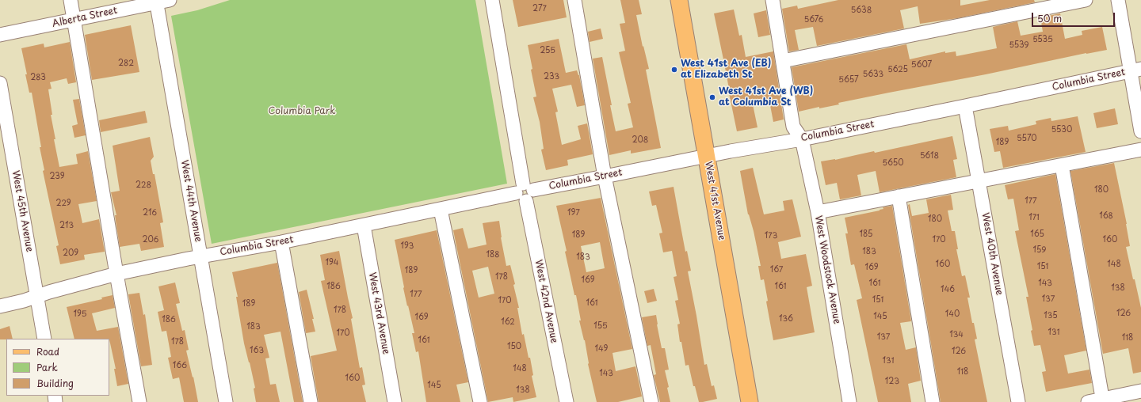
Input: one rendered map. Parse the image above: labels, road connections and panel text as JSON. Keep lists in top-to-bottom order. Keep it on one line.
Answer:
{"streets":{"main road":["West 41st Avenue"],"street":["Alberta Street","Columbia Street","West 44th Avenue","West 45th Avenue","West 40th Avenue","West Woodstock Avenue","West 42nd Avenue","West 43rd Avenue"]},"crossings":[["Alberta Street","West 44th Avenue"],["Columbia Street","West 44th Avenue"],["Columbia Street","West 41st Avenue"],["Columbia Street","West 45th Avenue"],["Columbia Street","West 40th Avenue"],["Columbia Street","West Woodstock Avenue"],["Columbia Street","West 42nd Avenue"],["Columbia Street","West 43rd Avenue"]],"parks":["Columbia Park"],"places":["West 41st Ave (EB) at Elizabeth St","West 41st Ave (WB) at Columbia St"],"house_numbers":["277","5638","5676","5535","5539","255","282","5607","5625","5633","233","283","5657","5530","5570","208","189","5618","5650","239","228","180","177","229","216","197","168","171","180","213","185","165","189","173","206","170","160","193","159","183","209","188","183","194","160","148","151","169","167","189","178","169","161","143","186","161","138","146","177","137","151","170","161","189","178","126","195","140","135","145","169","136","186","162","155","183","131","170","134","137","118","161","178","150","149","163","126","131","166","148","118","143","160","123","145","138"],"legend":["Road","Park","Building"],"scale_bar":"50 m"}
